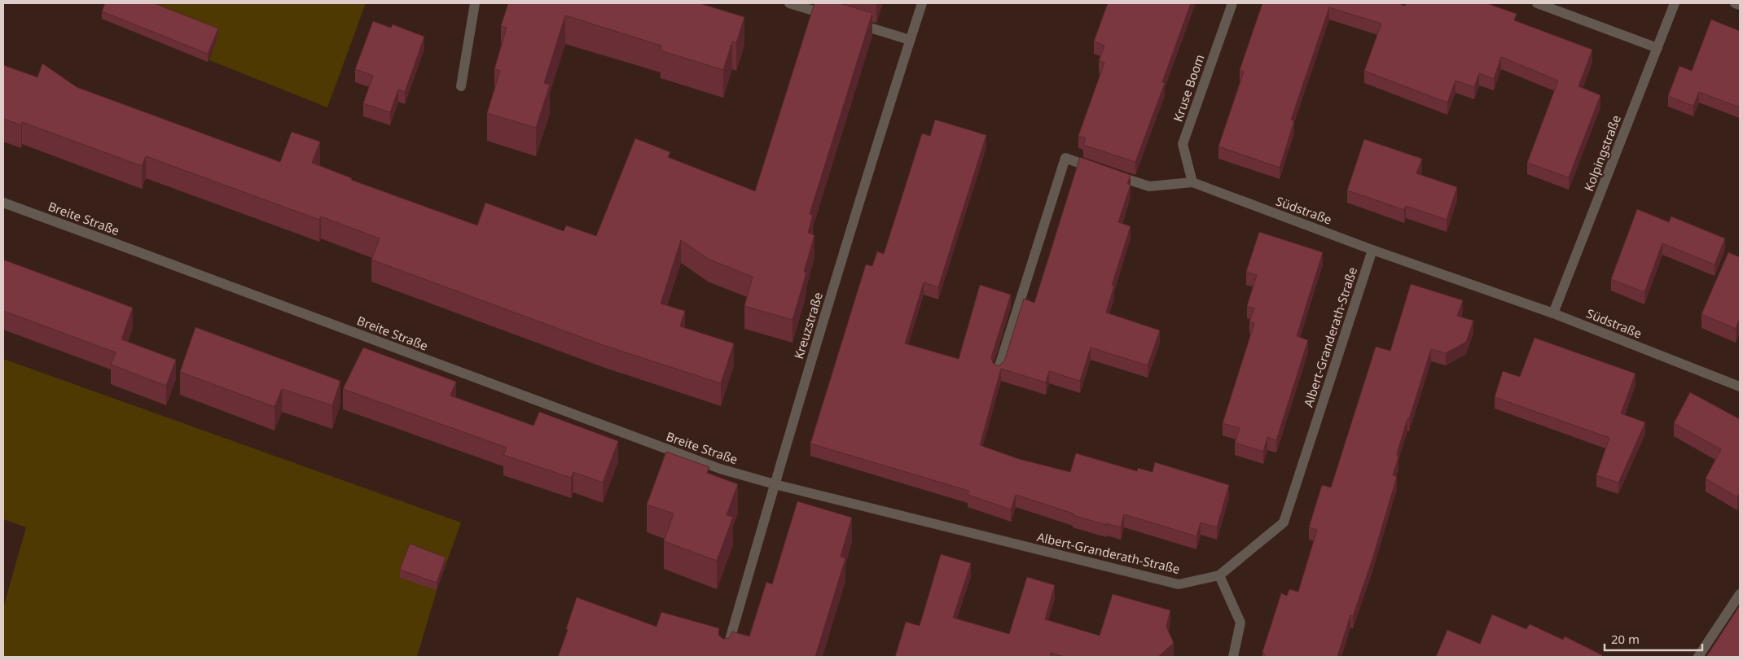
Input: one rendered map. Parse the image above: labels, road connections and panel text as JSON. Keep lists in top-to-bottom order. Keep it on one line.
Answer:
{"streets":{"street":["Kruse Boom","Kolpingstraße","Südstraße","Breite Straße","Kreuzstraße","Albert-Granderath-Straße"]},"crossings":[["Kruse Boom","Südstraße"],["Kolpingstraße","Südstraße"],["Südstraße","Albert-Granderath-Straße"],["Breite Straße","Kreuzstraße"],["Breite Straße","Albert-Granderath-Straße"],["Kreuzstraße","Albert-Granderath-Straße"]],"scale_bar":"20 m"}
